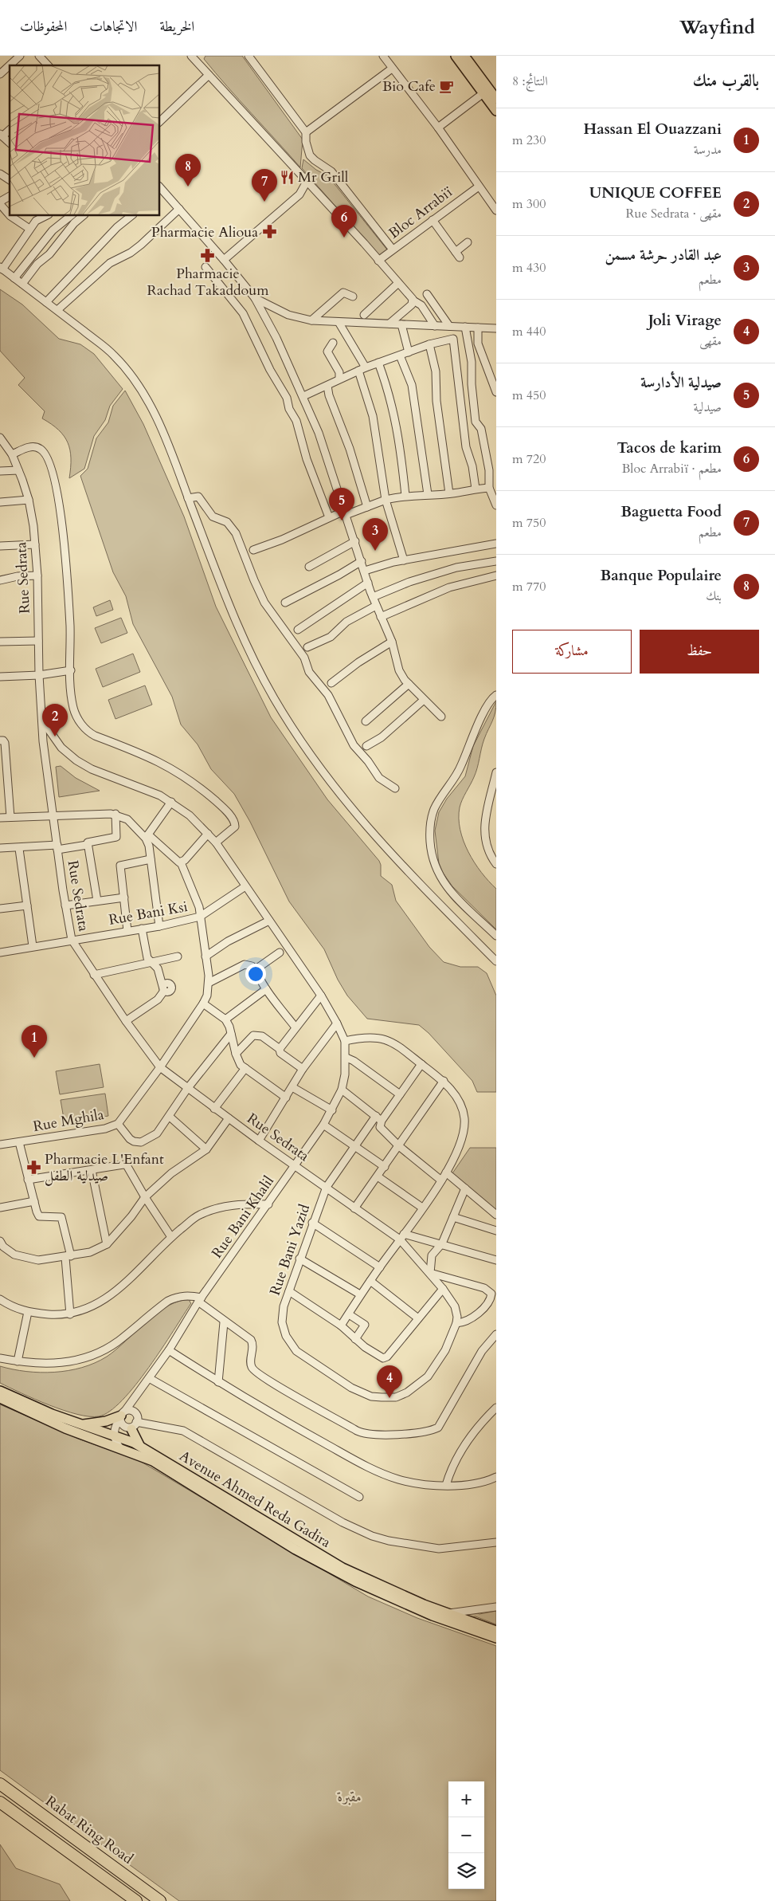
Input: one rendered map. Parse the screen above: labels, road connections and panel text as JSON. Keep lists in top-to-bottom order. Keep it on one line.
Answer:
{"streets":{"highway":["Rabat Ring Road"],"main road":["Avenue Ahmed Reda Gadira"],"street":["Bloc Arrabiï","Rue Sedrata","Rue Bani Ksi","Rue Mghila","Rue Bani Khalil","Rue Bani Yazid"]},"crossings":[["Rue Sedrata","Rue Bani Ksi"],["Rue Sedrata","Rue Mghila"],["Rue Sedrata","Rue Bani Khalil"],["Rue Sedrata","Rue Bani Yazid"],["Rue Bani Ksi","Rue Bani Khalil"],["Rue Bani Khalil","Avenue Ahmed Reda Gadira"]],"parks":["مقبرة"],"places":{"cafe":["Bio Cafe"],"restaurant":["Mr Grill"],"pharmacy":["Pharmacie Alioua","Pharmacie Rachad Takaddoum","Pharmacie L'Enfant صيدلية الطفل"]},"page":{"header":"Wayfind","nav":["الخريطة","الاتجاهات","المحفوظات"],"heading":["بالقرب منك","النتائج: 8"],"list":[{"mark":"1","name":"Hassan El Ouazzani","note":"مدرسة","value":"230 m"},{"mark":"2","name":"UNIQUE COFFEE","note":"مقهى · Rue Sedrata","value":"300 m"},{"mark":"3","name":"عبد القادر حرشة مسمن","note":"مطعم","value":"430 m"},{"mark":"4","name":"Joli Virage","note":"مقهى","value":"440 m"},{"mark":"5","name":"صيدلية الأدارسة","note":"صيدلية","value":"450 m"},{"mark":"6","name":"Tacos de karim","note":"مطعم · Bloc Arrabiï","value":"720 m"},{"mark":"7","name":"Baguetta Food","note":"مطعم","value":"750 m"},{"mark":"8","name":"Banque Populaire","note":"بنك","value":"770 m"}],"pins":["8","7","6","5","3","2","1","4"],"buttons":["حفظ","مشاركة"],"map_buttons":["+","−"]}}
